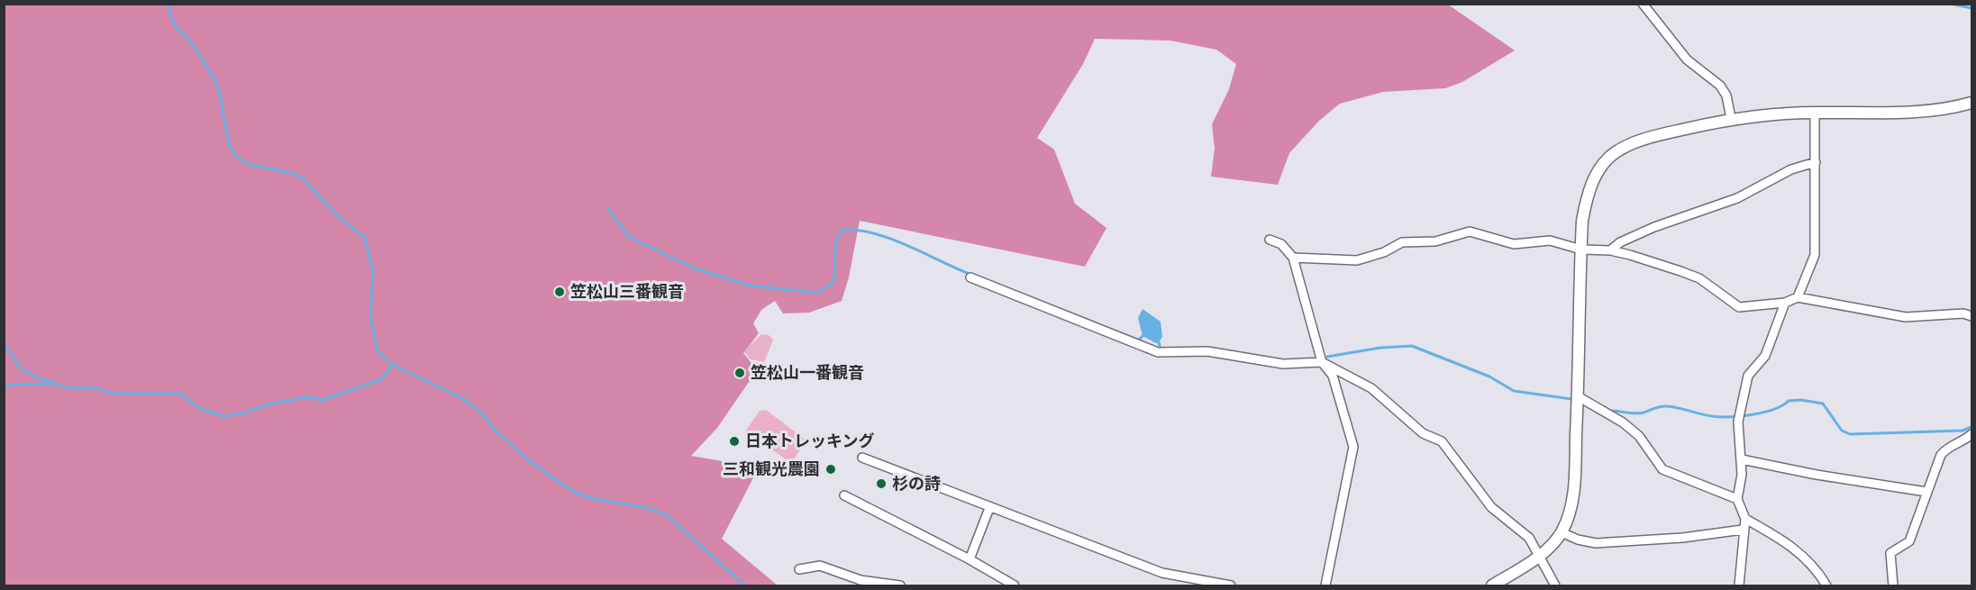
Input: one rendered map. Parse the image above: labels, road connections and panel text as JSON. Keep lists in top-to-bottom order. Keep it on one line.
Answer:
{"places":["笠松山三番観音","笠松山一番観音","日本トレッキング","三和観光農園","杉の詩"]}
